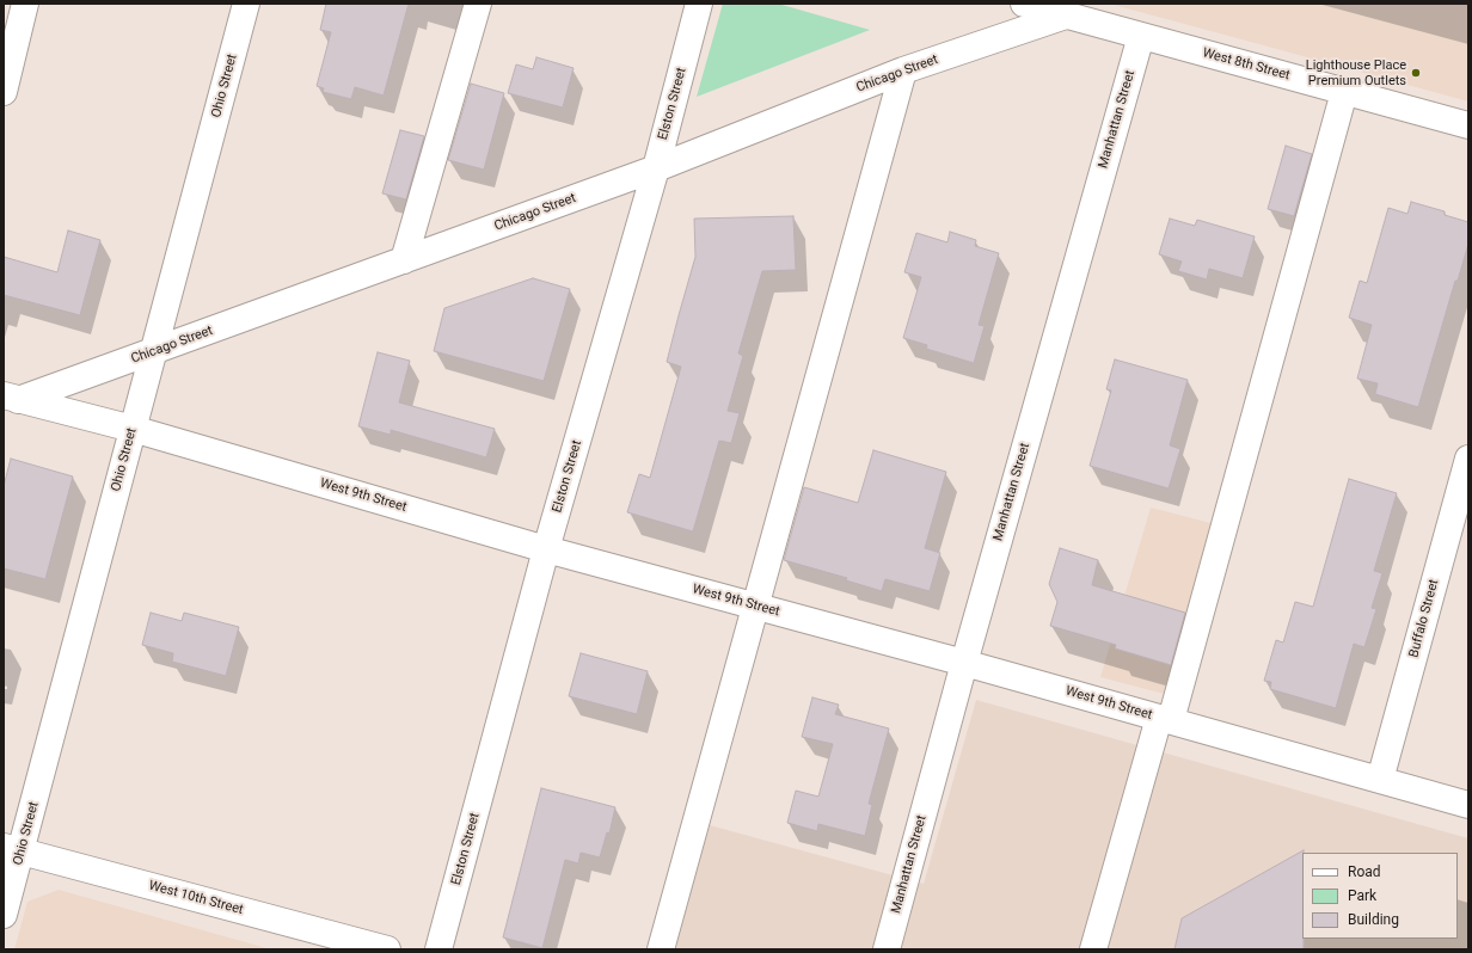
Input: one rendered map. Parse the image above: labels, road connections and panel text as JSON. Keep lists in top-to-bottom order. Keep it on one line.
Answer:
{"streets":{"street":["West 8th Street","Chicago Street","Ohio Street","Elston Street","Manhattan Street","West 9th Street","Buffalo Street","West 10th Street"]},"crossings":[["West 8th Street","Chicago Street"],["West 8th Street","Manhattan Street"],["Chicago Street","Ohio Street"],["Chicago Street","Elston Street"],["Chicago Street","West 9th Street"],["Ohio Street","West 9th Street"],["Ohio Street","West 10th Street"],["Elston Street","West 9th Street"],["Manhattan Street","West 9th Street"],["West 9th Street","Buffalo Street"]],"places":["Lighthouse Place Premium Outlets"],"legend":["Road","Park","Building"]}
